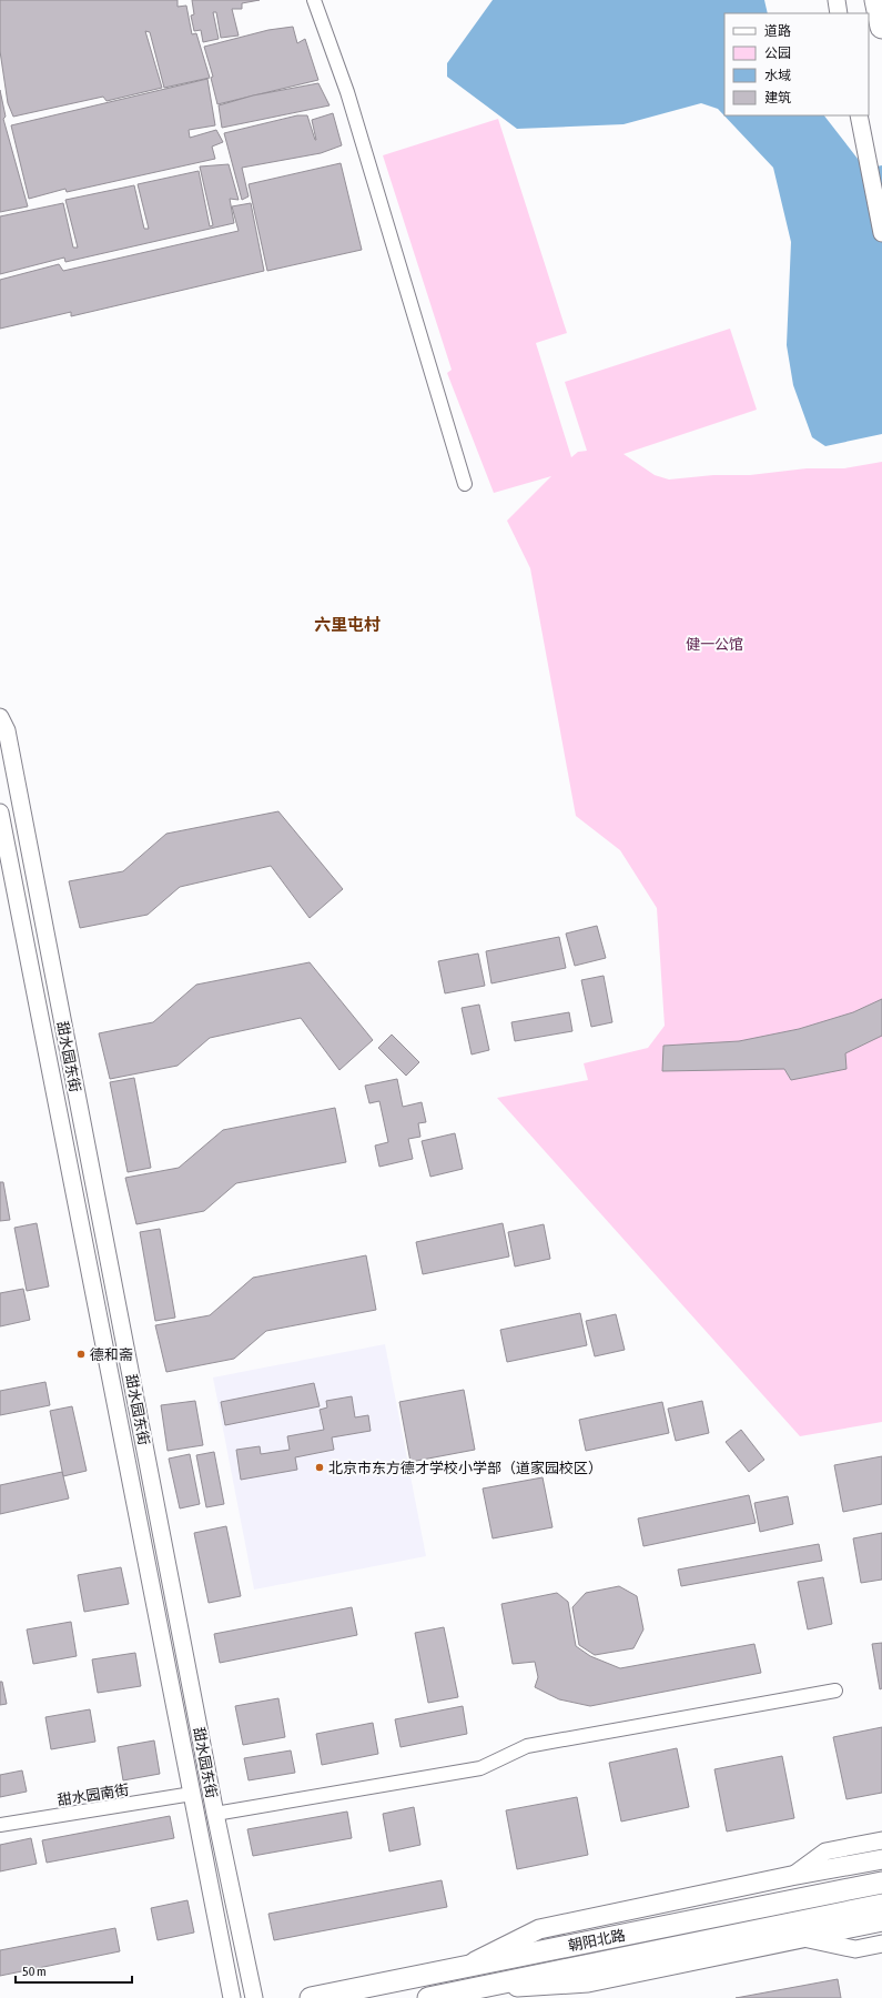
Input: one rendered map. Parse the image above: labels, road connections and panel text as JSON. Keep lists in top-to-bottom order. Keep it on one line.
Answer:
{"streets":{"main road":["朝阳北路"],"street":["甜水园东街","甜水园南街"]},"crossings":[["甜水园东街","甜水园南街"]],"districts":["六里屯村"],"parks":["健一公馆"],"places":["德和斋","北京市东方德才学校小学部（道家园校区）"],"legend":["道路","公园","水域","建筑"],"scale_bar":"50 m"}
